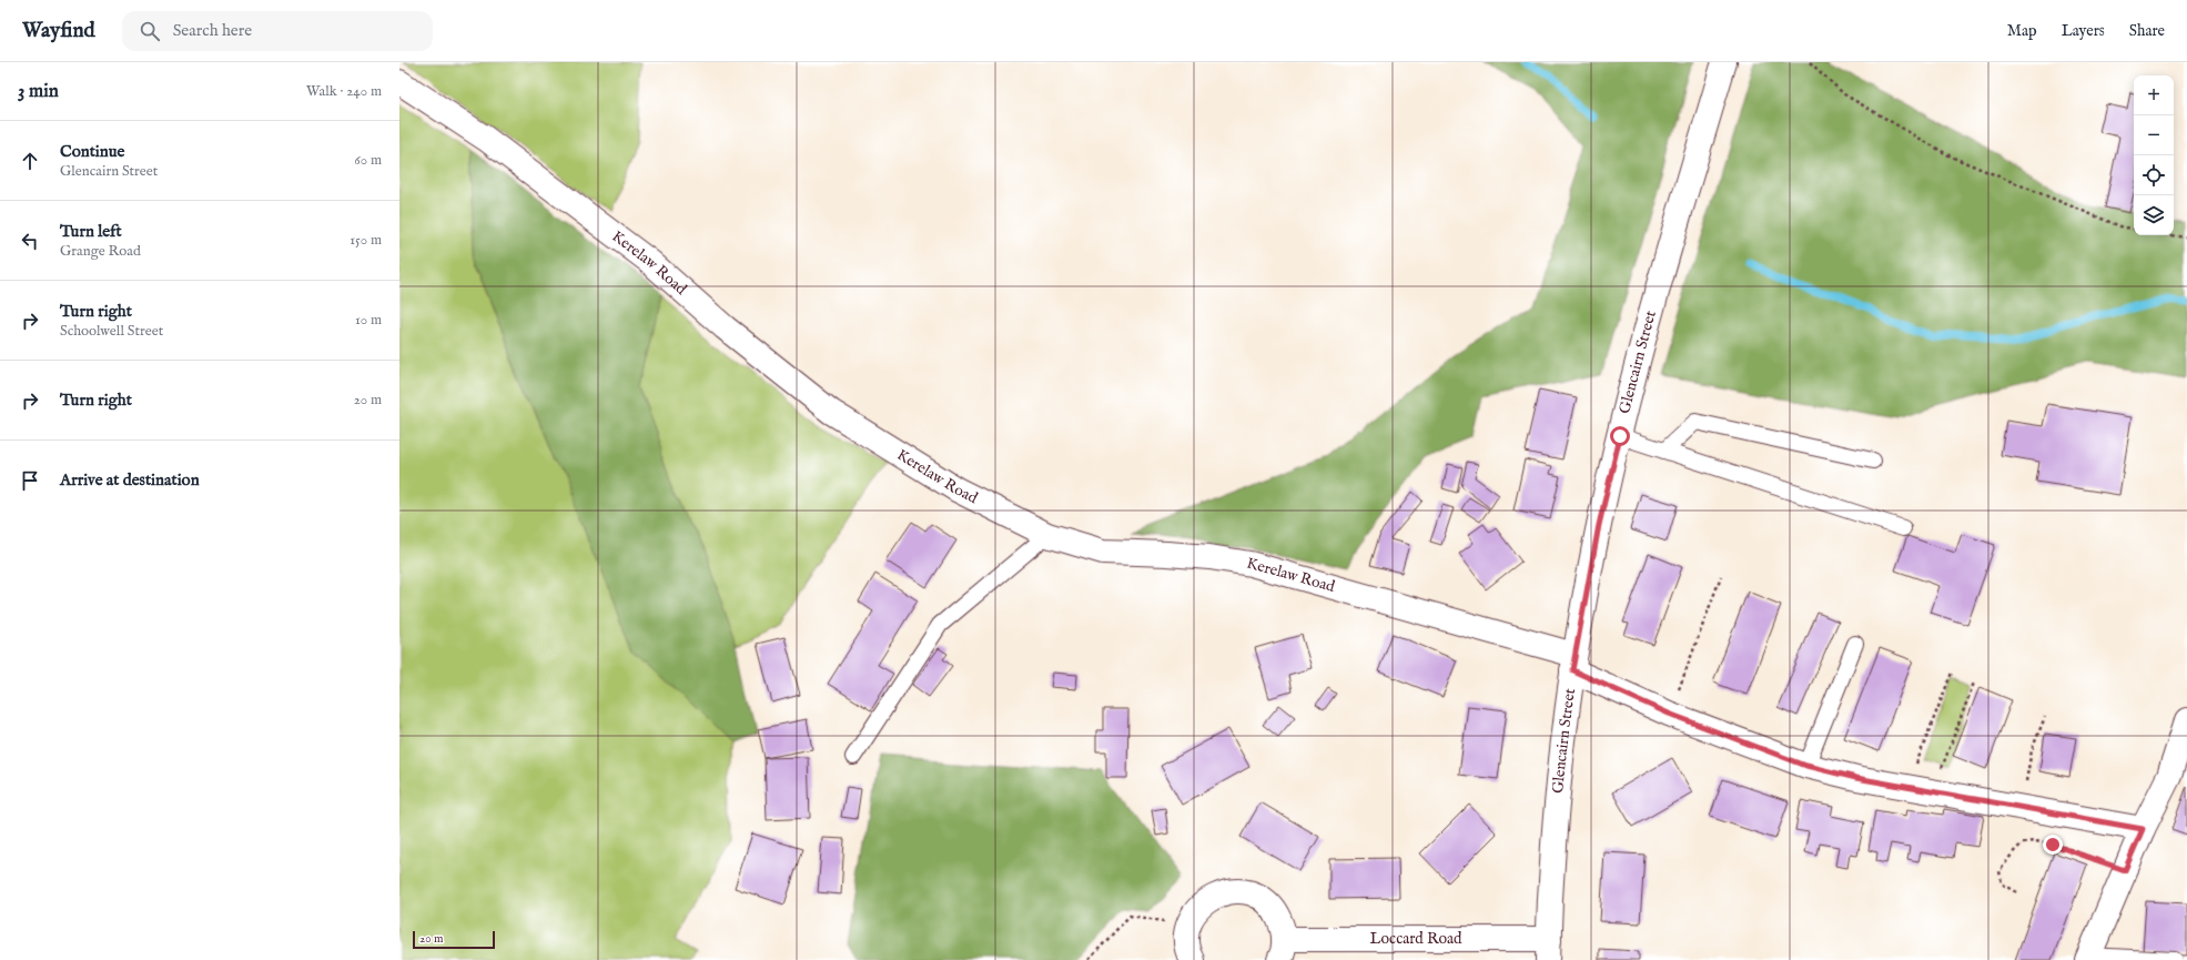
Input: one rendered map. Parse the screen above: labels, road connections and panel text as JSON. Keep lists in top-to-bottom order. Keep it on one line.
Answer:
{"streets":{"street":["Kerelaw Road","Glencairn Street","Loccard Road"]},"crossings":[["Kerelaw Road","Glencairn Street"],["Glencairn Street","Loccard Road"]],"scale_bar":"20 m","page":{"header":"Wayfind","search":"Search here","nav":["Map","Layers","Share"],"heading":["3 min","Walk · 240 m"],"map_buttons":["+","−"],"list":[["Continue","Glencairn Street","60 m"],["Turn left","Grange Road","150 m"],["Turn right","Schoolwell Street","10 m"],["Turn right","20 m"],"Arrive at destination"],"scale":"20 m"}}
